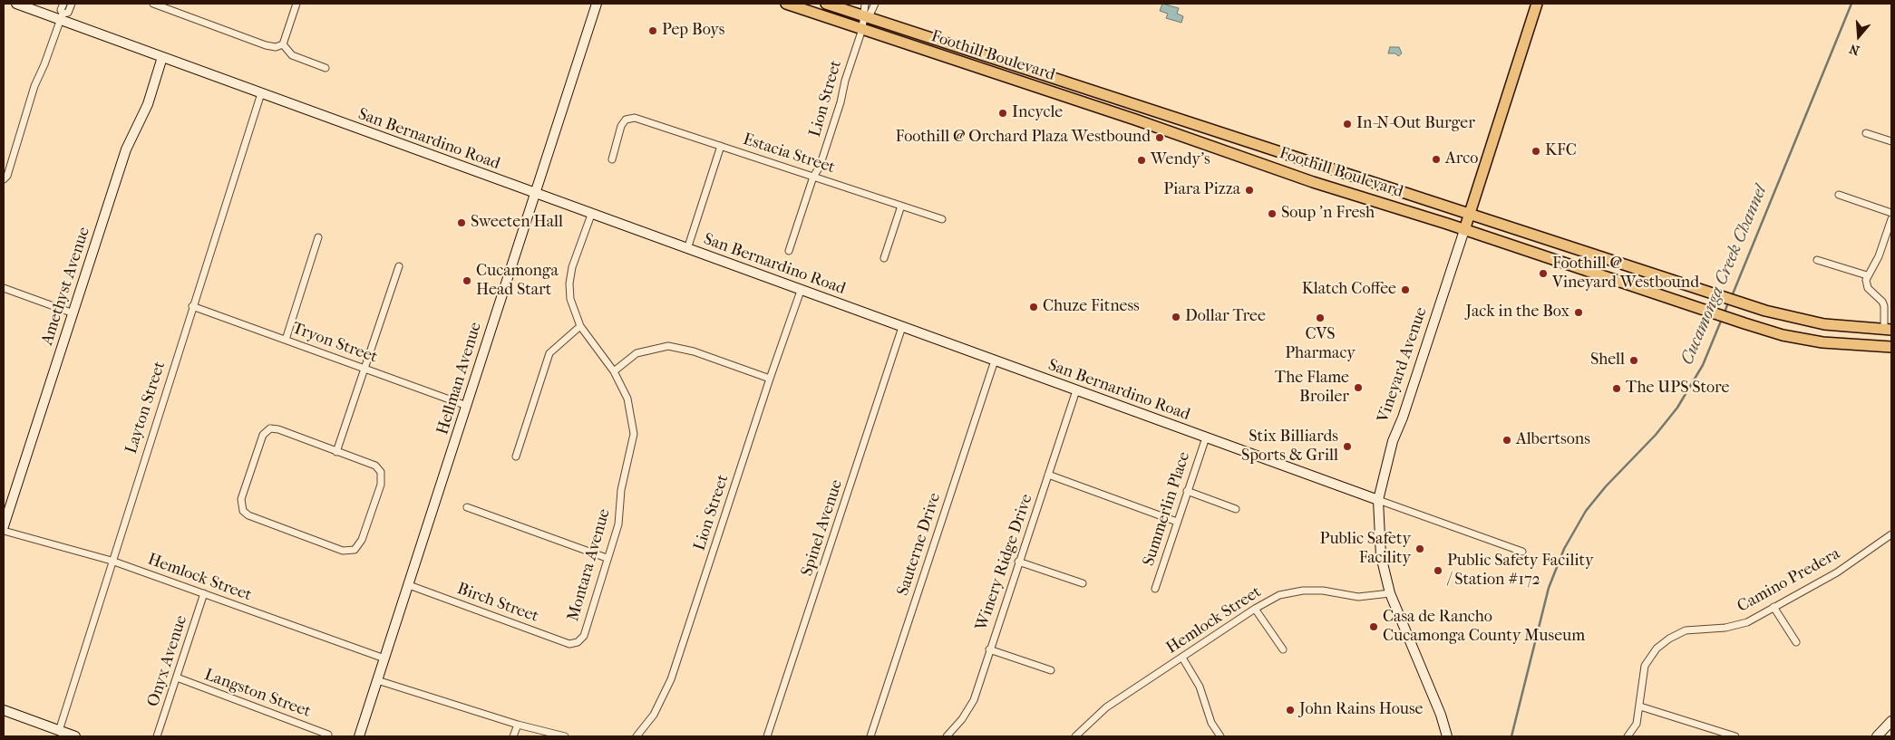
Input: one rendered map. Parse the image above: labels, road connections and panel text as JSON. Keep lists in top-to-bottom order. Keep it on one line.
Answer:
{"streets":{"main road":["Foothill Boulevard","Vineyard Avenue"],"street":["Lion Street","San Bernardino Road","Estacia Street","Amethyst Avenue","Tryon Street","Hellman Avenue","Layton Street","Summerlin Place","Spinel Avenue","Sauterne Drive","Winery Ridge Drive","Montara Avenue","Hemlock Street","Camino Predera","Birch Street","Onyx Avenue","Langston Street"]},"crossings":[["Foothill Boulevard","Lion Street"],["Foothill Boulevard","Vineyard Avenue"],["Lion Street","San Bernardino Road"],["Lion Street","Estacia Street"],["San Bernardino Road","Amethyst Avenue"],["San Bernardino Road","Vineyard Avenue"],["San Bernardino Road","Hellman Avenue"],["San Bernardino Road","Layton Street"],["San Bernardino Road","Summerlin Place"],["San Bernardino Road","Spinel Avenue"],["San Bernardino Road","Sauterne Drive"],["San Bernardino Road","Winery Ridge Drive"],["San Bernardino Road","Montara Avenue"],["Tryon Street","Hellman Avenue"],["Tryon Street","Layton Street"],["Vineyard Avenue","Hemlock Street"],["Hellman Avenue","Hemlock Street"],["Hellman Avenue","Birch Street"],["Layton Street","Hemlock Street"],["Montara Avenue","Birch Street"],["Hemlock Street","Onyx Avenue"],["Onyx Avenue","Langston Street"]],"water":["Cucamonga Creek Channel"],"places":["Pep Boys","Incycle","In-N-Out Burger","Foothill @ Orchard Plaza Westbound","KFC","Arco","Wendy's","Piara Pizza","Soup 'n Fresh","Sweeten Hall","Foothill @ Vineyard Westbound","Cucamonga Head Start","Klatch Coffee","Chuze Fitness","Jack in the Box","Dollar Tree","CVS Pharmacy","Shell","The Flame Broiler","The UPS Store","Albertsons","Stix Billiards Sports & Grill","Public Safety Facility","Public Safety Facility / Station #172","Casa de Rancho Cucamonga County Museum","John Rains House"],"north":"bottom"}
